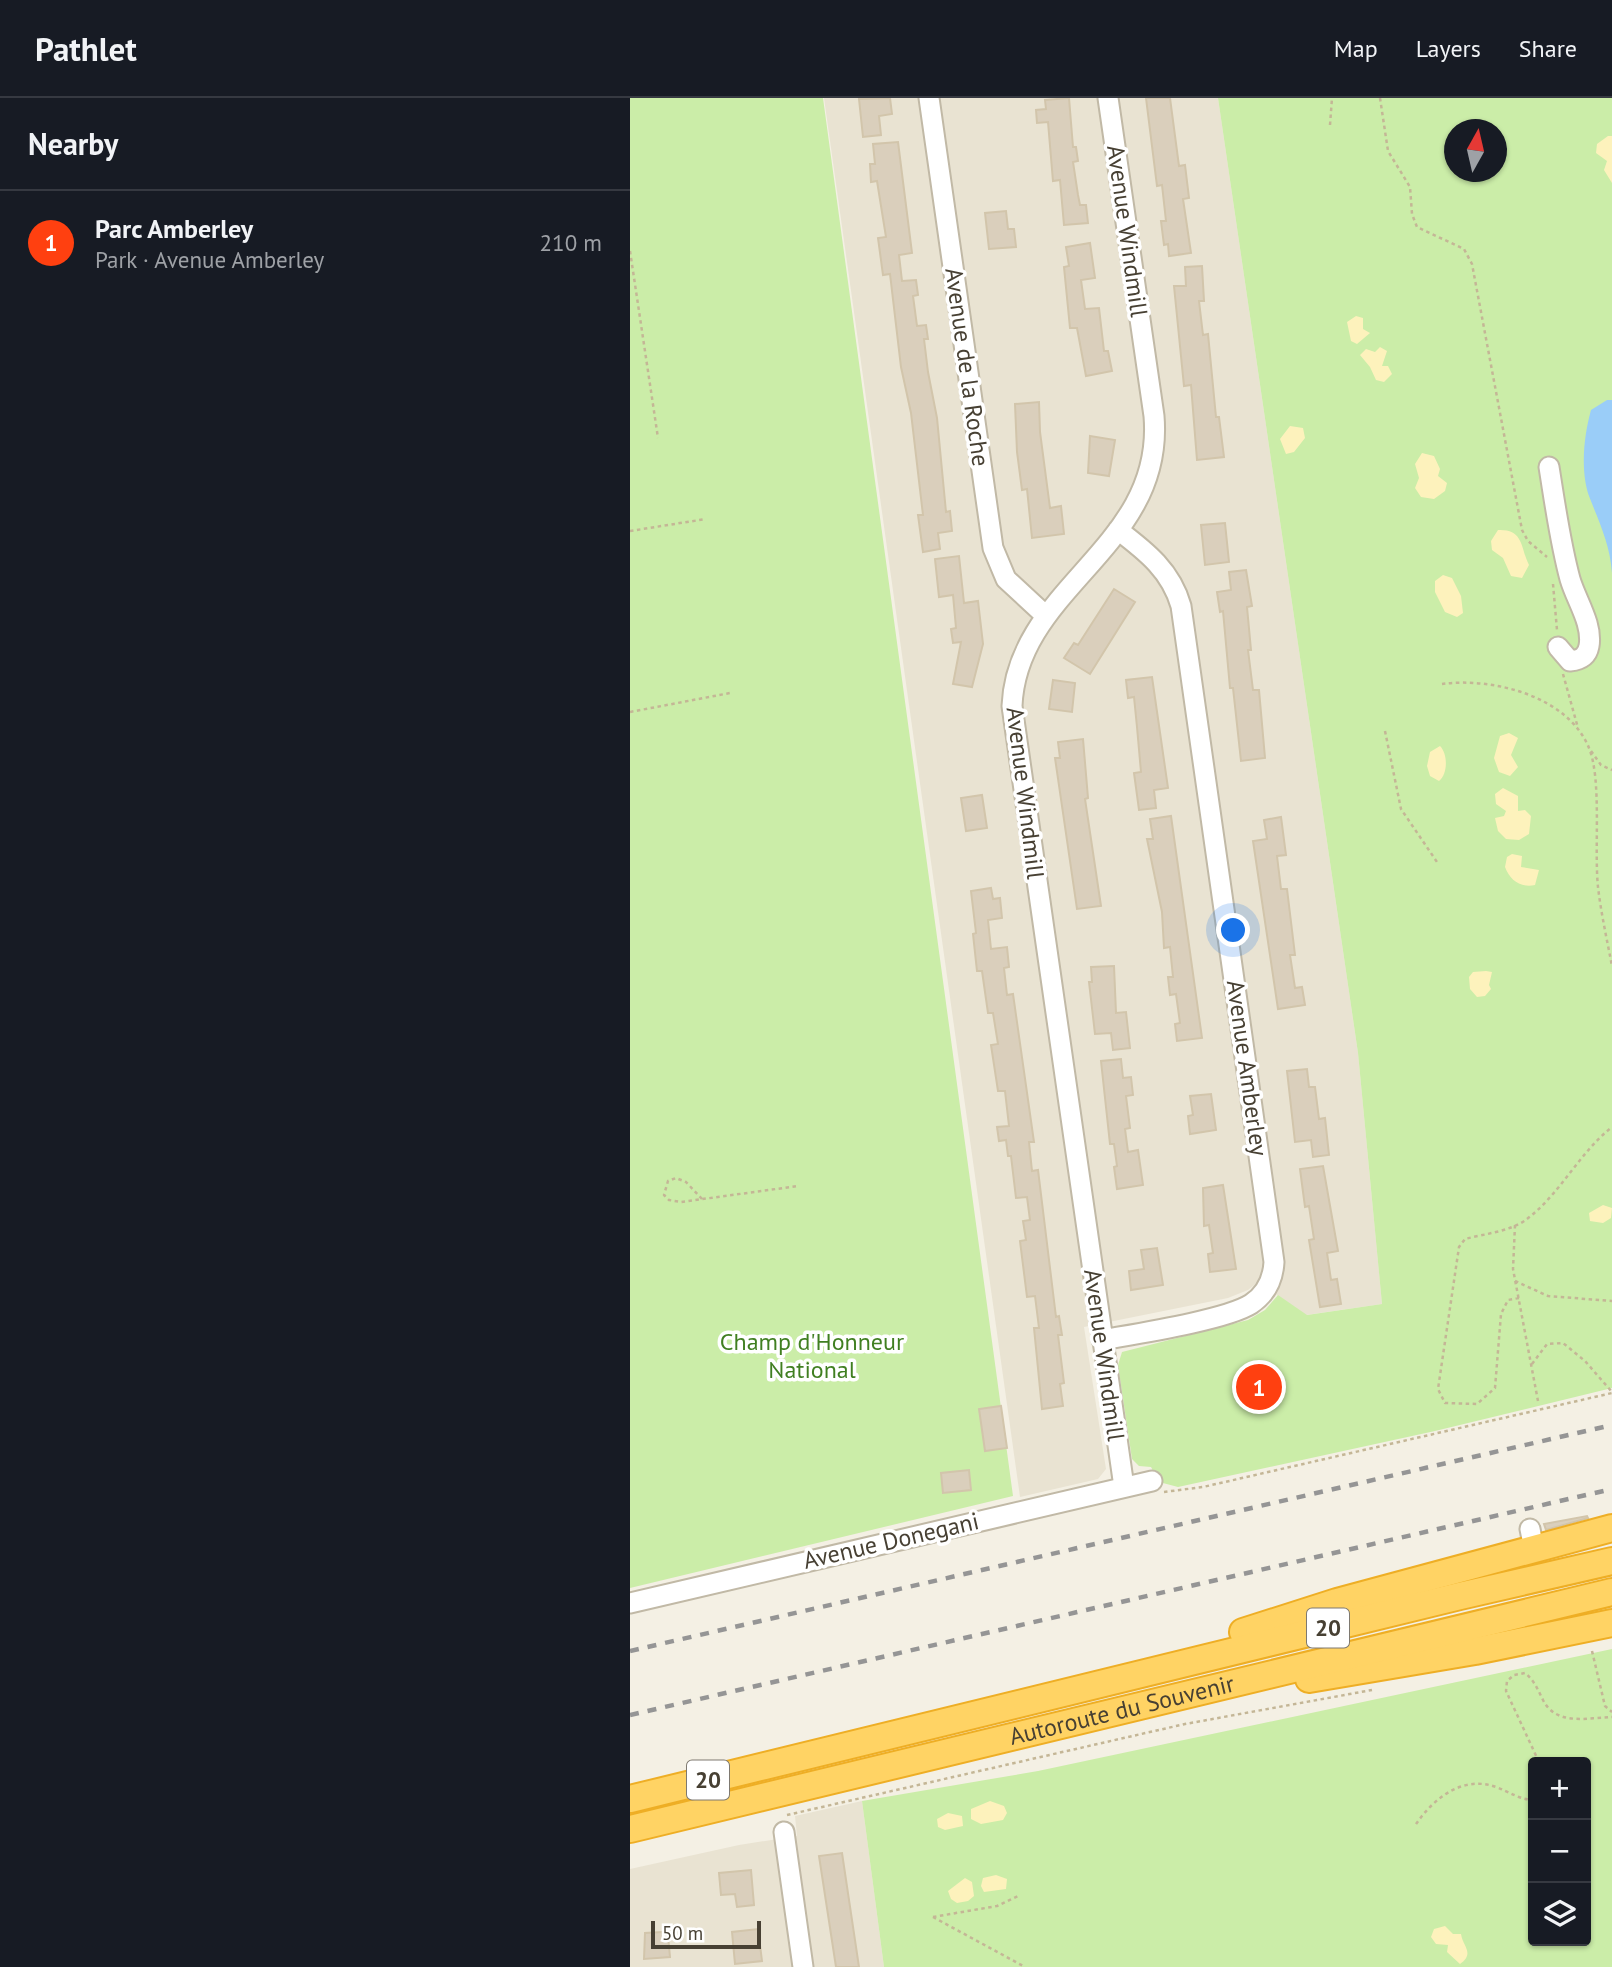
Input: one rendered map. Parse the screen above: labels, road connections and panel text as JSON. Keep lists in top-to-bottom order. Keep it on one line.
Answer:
{"streets":{"highway":["20","Autoroute du Souvenir"],"street":["Avenue Windmill","Avenue de la Roche","Avenue Amberley","Avenue Donegani"]},"crossings":[["Avenue Windmill","Avenue de la Roche"],["Avenue Windmill","Avenue Amberley"],["Avenue Windmill","Avenue Donegani"]],"parks":["Champ d'Honneur National"],"scale_bar":"50 m","north":"top","page":{"header":"Pathlet","nav":["Map","Layers","Share"],"heading":"Nearby","list":[{"mark":"1","name":"Parc Amberley","note":"Park · Avenue Amberley","value":"210 m"}],"pins":"1","map_buttons":["+","−"],"scale":"50 m"}}
